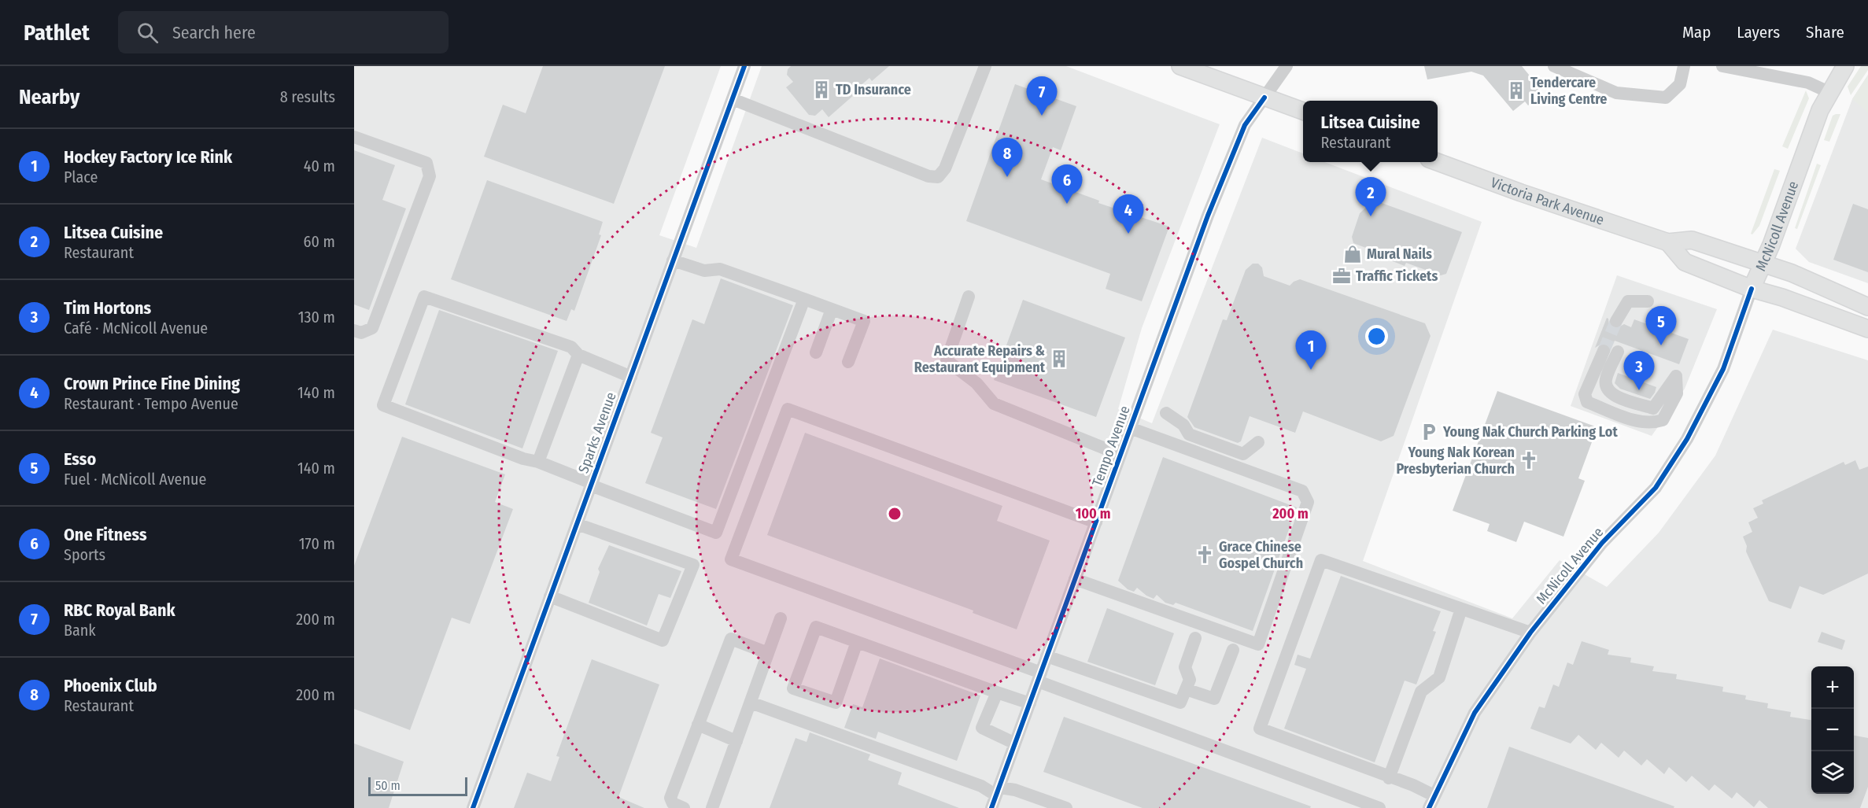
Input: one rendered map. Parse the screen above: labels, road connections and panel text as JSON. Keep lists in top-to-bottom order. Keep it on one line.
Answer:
{"streets":{"main road":["Victoria Park Avenue","McNicoll Avenue"],"street":["Sparks Avenue","Tempo Avenue"]},"crossings":[["Victoria Park Avenue","McNicoll Avenue"]],"places":{"building":["TD Insurance","Tendercare Living Centre","Accurate Repairs & Restaurant Equipment"],"shop":["Mural Nails"],"office":["Traffic Tickets"],"parking":["Young Nak Church Parking Lot"],"church":["Young Nak Korean Presbyterian Church","Grace Chinese Gospel Church"]},"scale_bar":"50 m","page":{"header":"Pathlet","search":"Search here","nav":["Map","Layers","Share"],"heading":["Nearby","8 results"],"pins":["7","8","6","2","4","5","1","3"],"popup":["Litsea Cuisine","Restaurant"],"list":[{"mark":"1","name":"Hockey Factory Ice Rink","note":"Place","value":"40 m"},{"mark":"2","name":"Litsea Cuisine","note":"Restaurant","value":"60 m"},{"mark":"3","name":"Tim Hortons","note":"Café · McNicoll Avenue","value":"130 m"},{"mark":"4","name":"Crown Prince Fine Dining","note":"Restaurant · Tempo Avenue","value":"140 m"},{"mark":"5","name":"Esso","note":"Fuel · McNicoll Avenue","value":"140 m"},{"mark":"6","name":"One Fitness","note":"Sports","value":"170 m"},{"mark":"7","name":"RBC Royal Bank","note":"Bank","value":"200 m"},{"mark":"8","name":"Phoenix Club","note":"Restaurant","value":"200 m"}],"map_buttons":["+","−"],"scale":"50 m"},"rings":["100 m","200 m"]}
